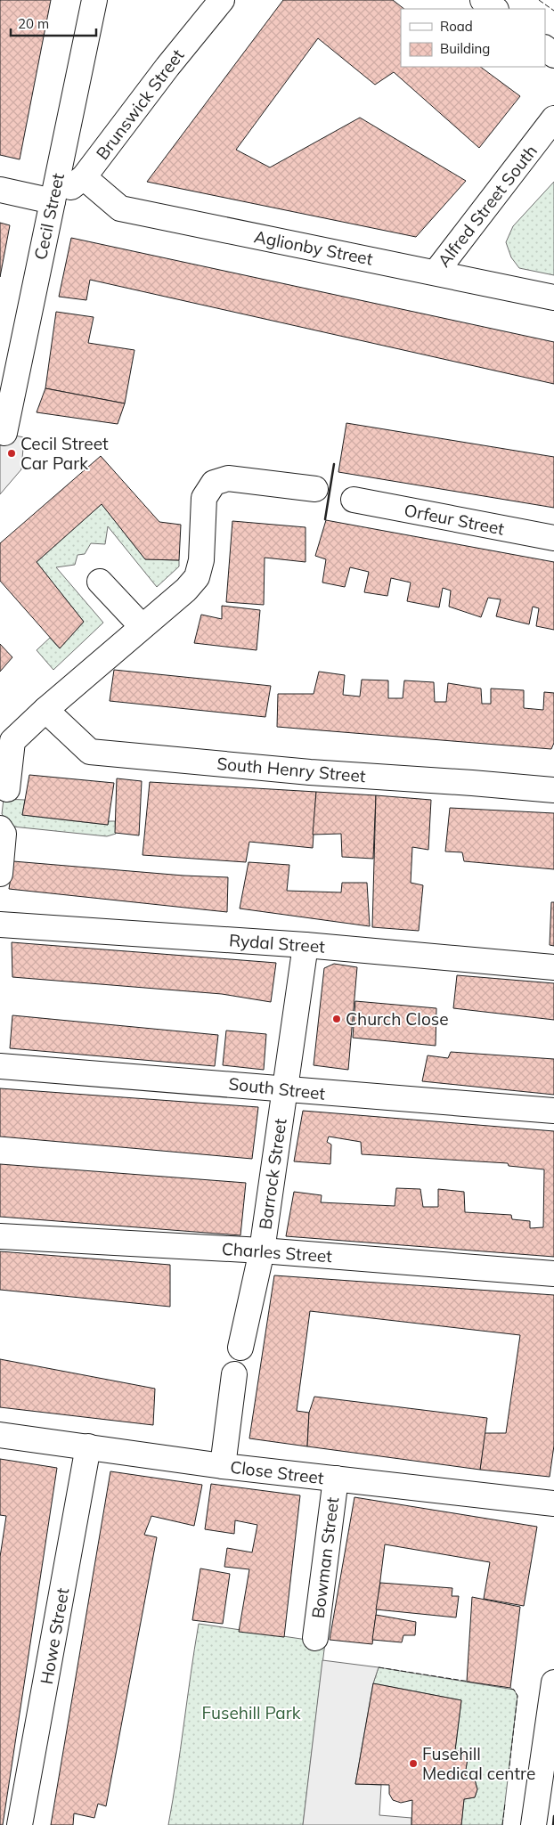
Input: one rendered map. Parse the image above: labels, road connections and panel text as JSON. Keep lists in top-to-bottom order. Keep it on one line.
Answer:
{"streets":{"street":["Brunswick Street","Alfred Street South","Cecil Street","Aglionby Street","Orfeur Street","South Henry Street","Rydal Street","South Street","Barrock Street","Charles Street","Close Street","Bowman Street","Howe Street"]},"crossings":[["Brunswick Street","Cecil Street"],["Brunswick Street","Aglionby Street"],["Alfred Street South","Aglionby Street"],["Rydal Street","Barrock Street"],["South Street","Barrock Street"],["Barrock Street","Charles Street"],["Close Street","Bowman Street"],["Close Street","Howe Street"]],"parks":["Fusehill Park"],"places":["Cecil Street Car Park","Church Close","Fusehill Medical centre"],"legend":["Road","Building"],"scale_bar":"20 m"}
